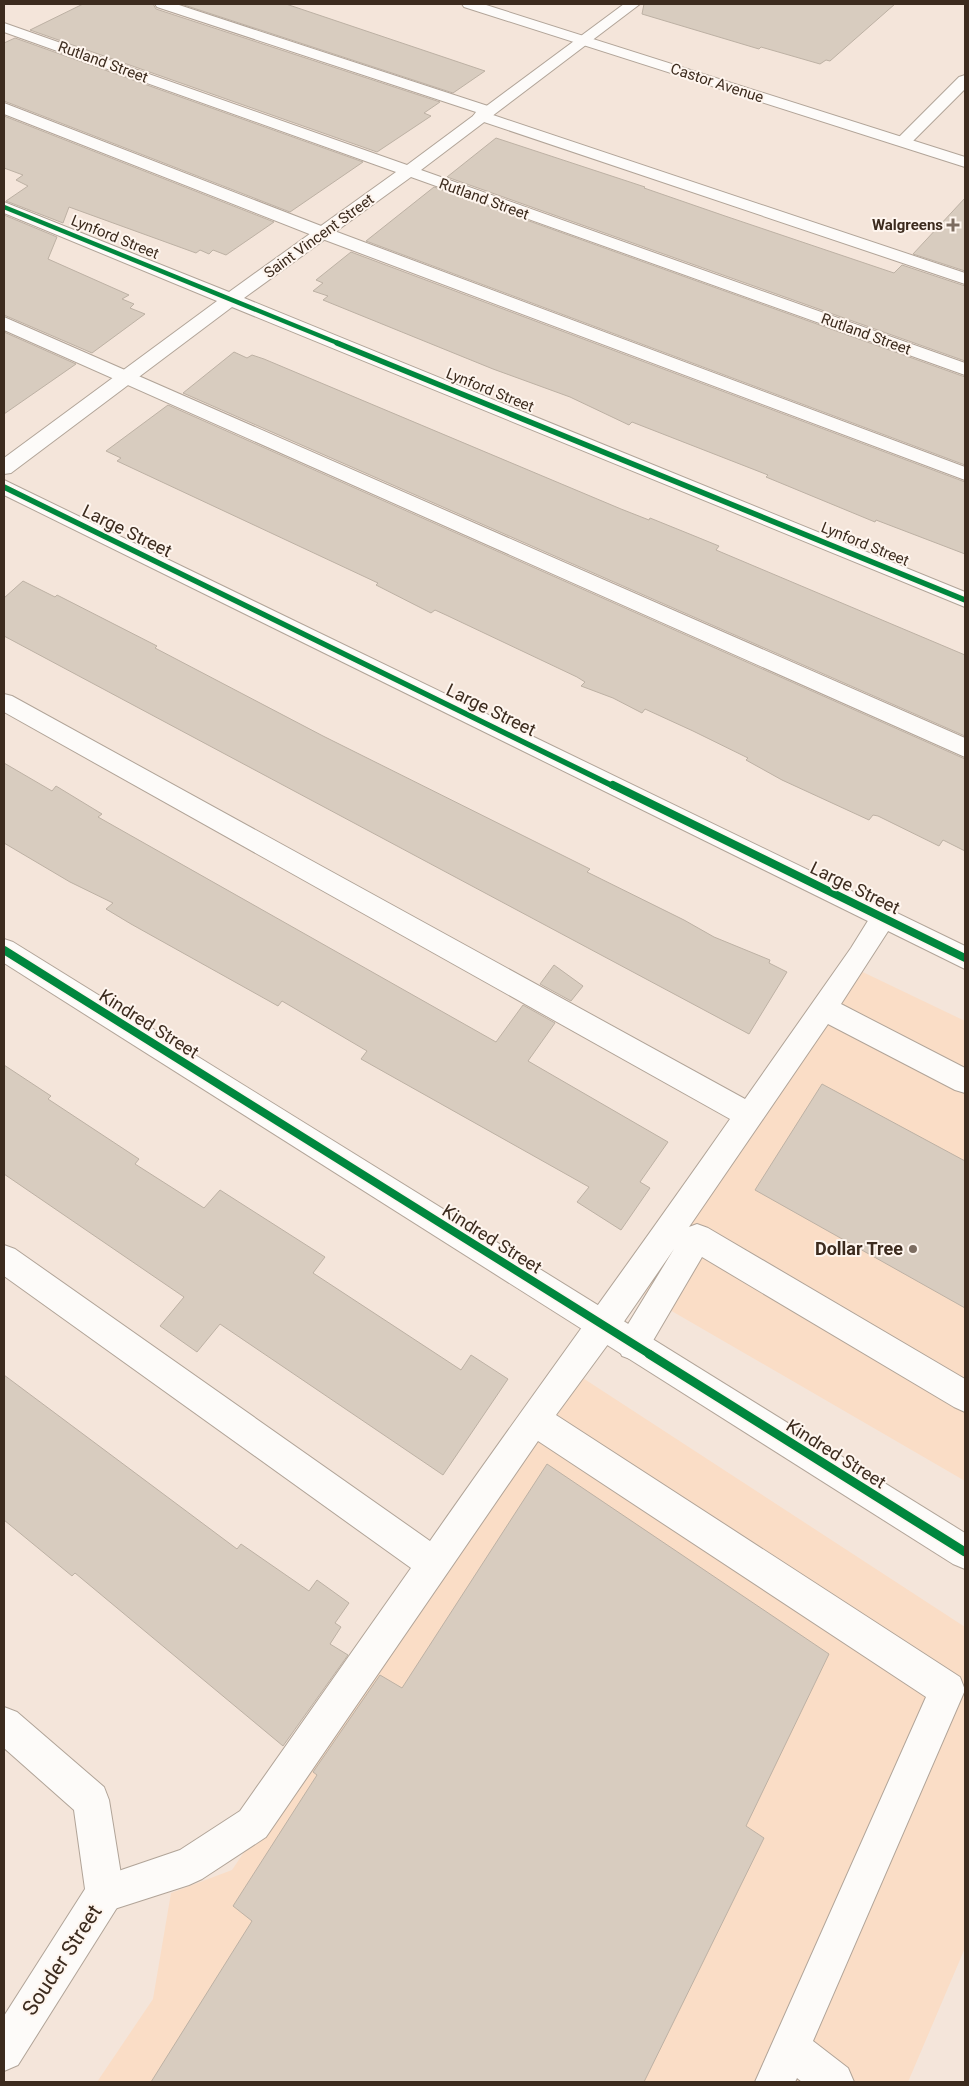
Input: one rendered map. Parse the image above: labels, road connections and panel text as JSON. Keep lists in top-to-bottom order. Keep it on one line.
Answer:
{"streets":{"street":["Rutland Street","Castor Avenue","Saint Vincent Street","Lynford Street","Large Street","Kindred Street","Souder Street"]},"crossings":[["Rutland Street","Saint Vincent Street"],["Castor Avenue","Saint Vincent Street"],["Saint Vincent Street","Lynford Street"]],"places":{"health":["Walgreens"],"other":["Dollar Tree"]}}
